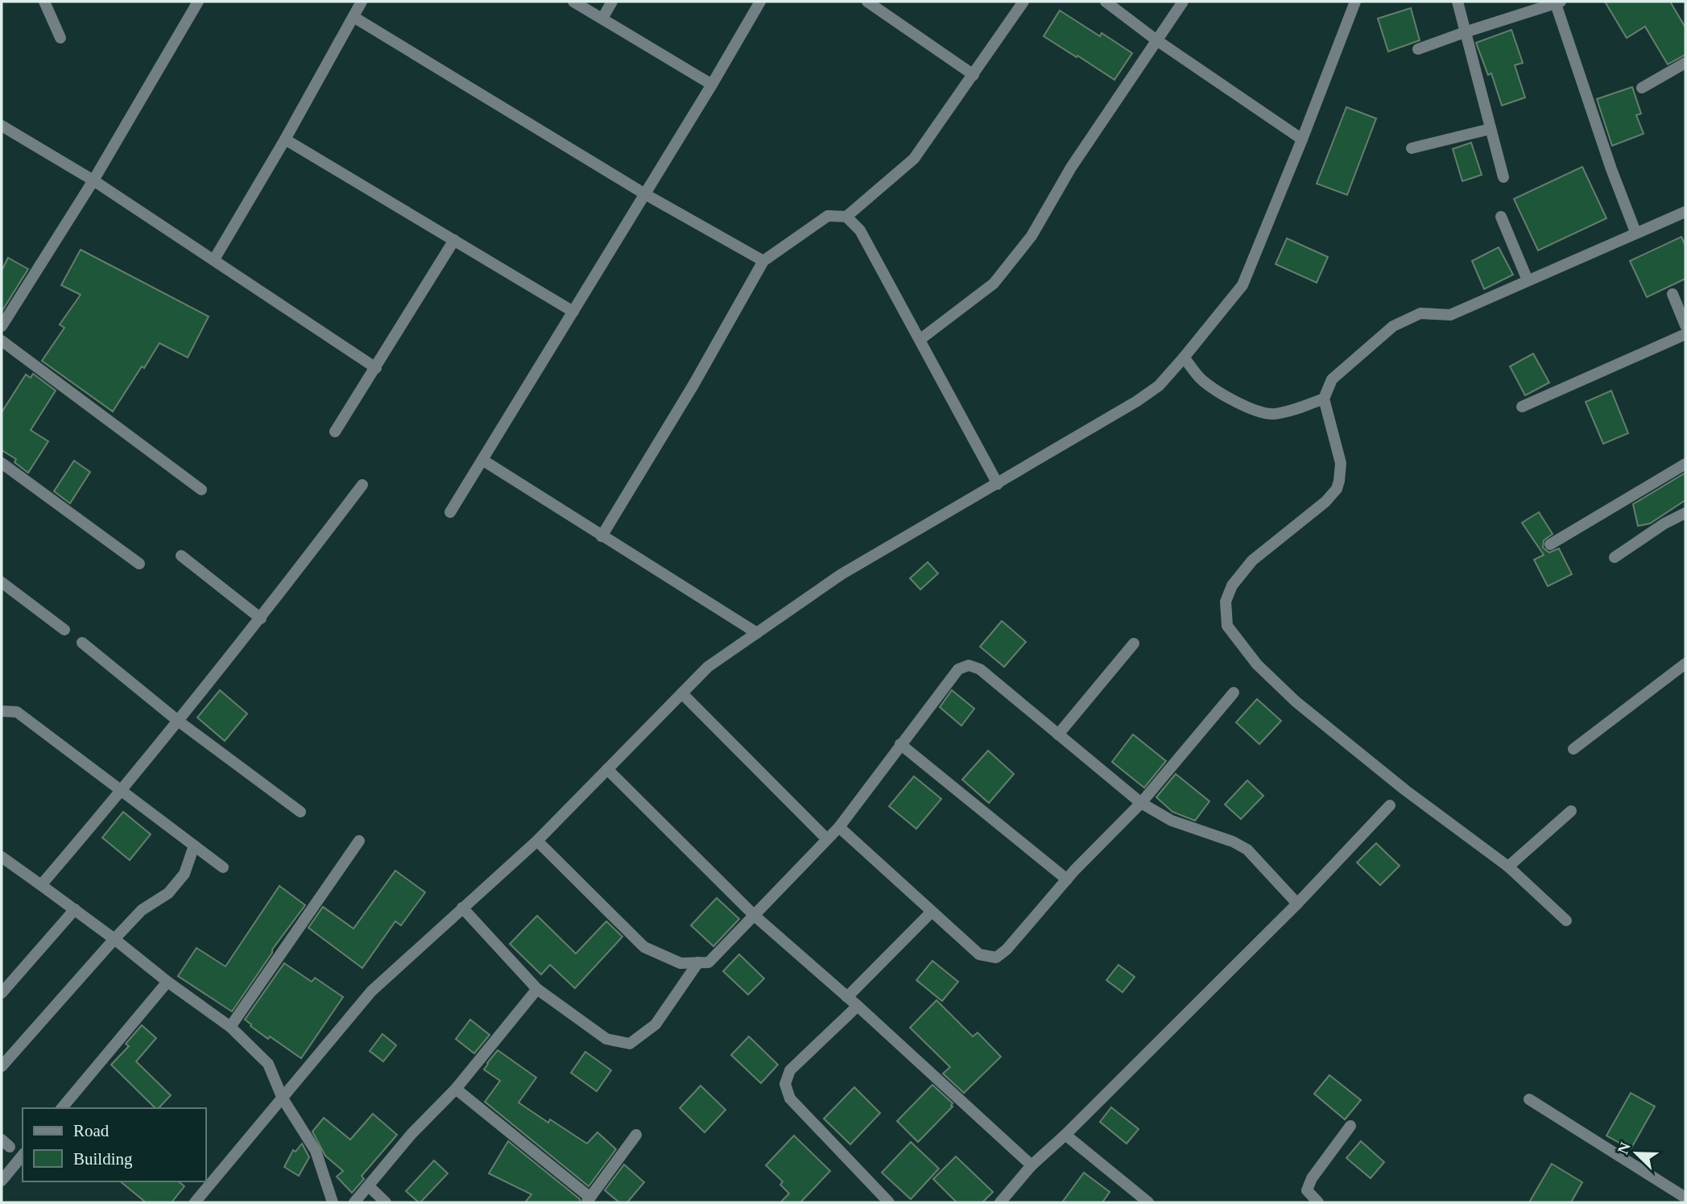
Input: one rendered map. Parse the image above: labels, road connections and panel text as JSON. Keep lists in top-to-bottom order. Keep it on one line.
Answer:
{"legend":["Road","Building"],"north":"top left"}
